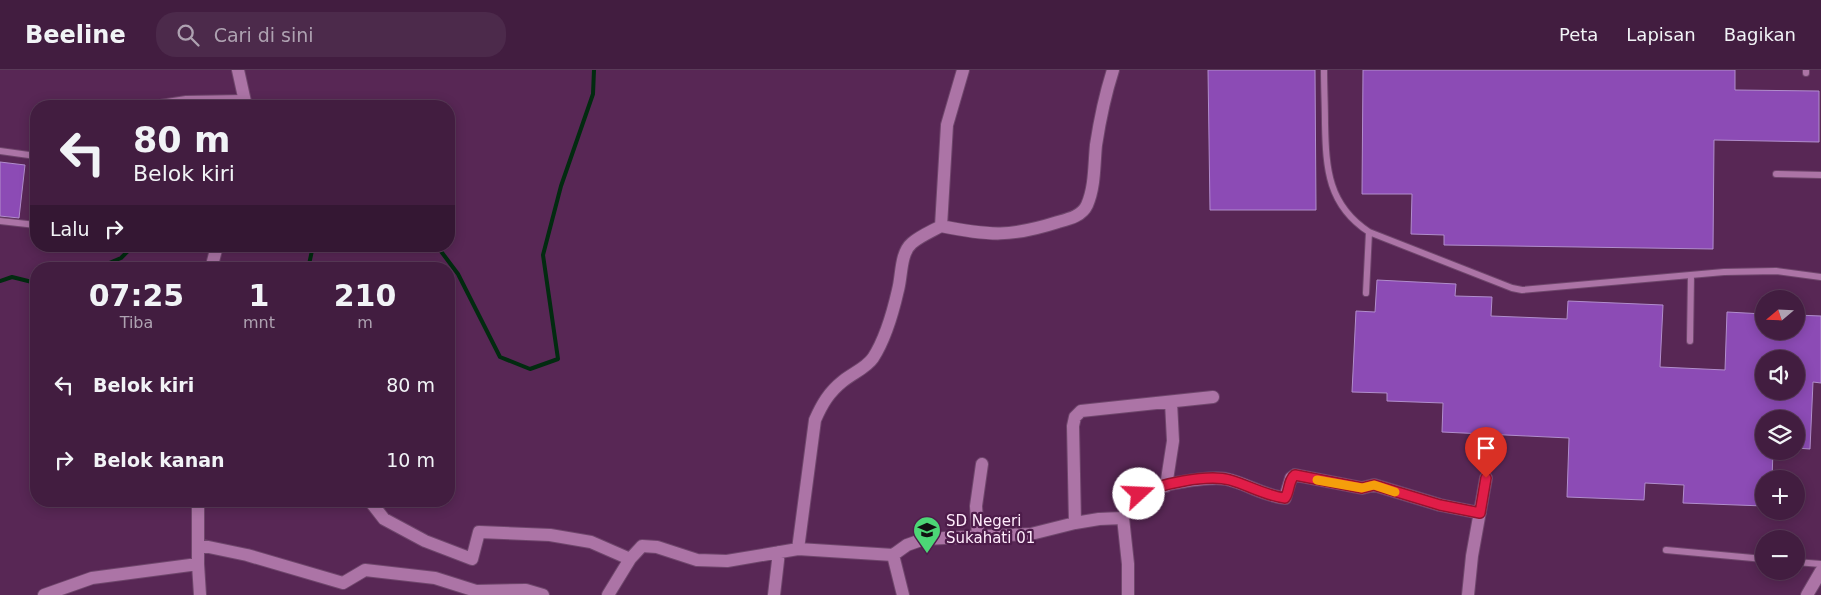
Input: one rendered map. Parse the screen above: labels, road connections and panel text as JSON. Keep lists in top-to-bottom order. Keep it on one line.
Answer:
{"places":{"school or university":["SD Negeri Sukahati 01"]},"north":"left","page":{"header":"Beeline","search":"Cari di sini","nav":["Peta","Lapisan","Bagikan"],"turn":["80 m","Belok kiri"],"then":"Lalu","eta":["07:25","Tiba","1","mnt","210","m"],"map_buttons":["+","−"],"list":[{"name":"Belok kiri","value":"80 m"},{"name":"Belok kanan","value":"10 m"}]}}
